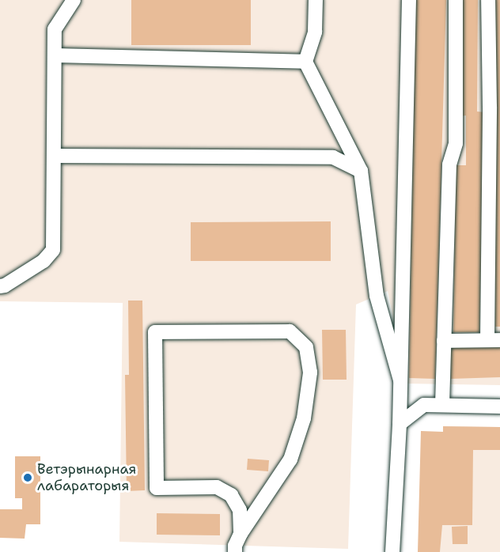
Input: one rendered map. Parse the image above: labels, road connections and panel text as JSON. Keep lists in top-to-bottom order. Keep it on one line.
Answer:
{"places":["Ветэрынарная лабараторыя"]}
